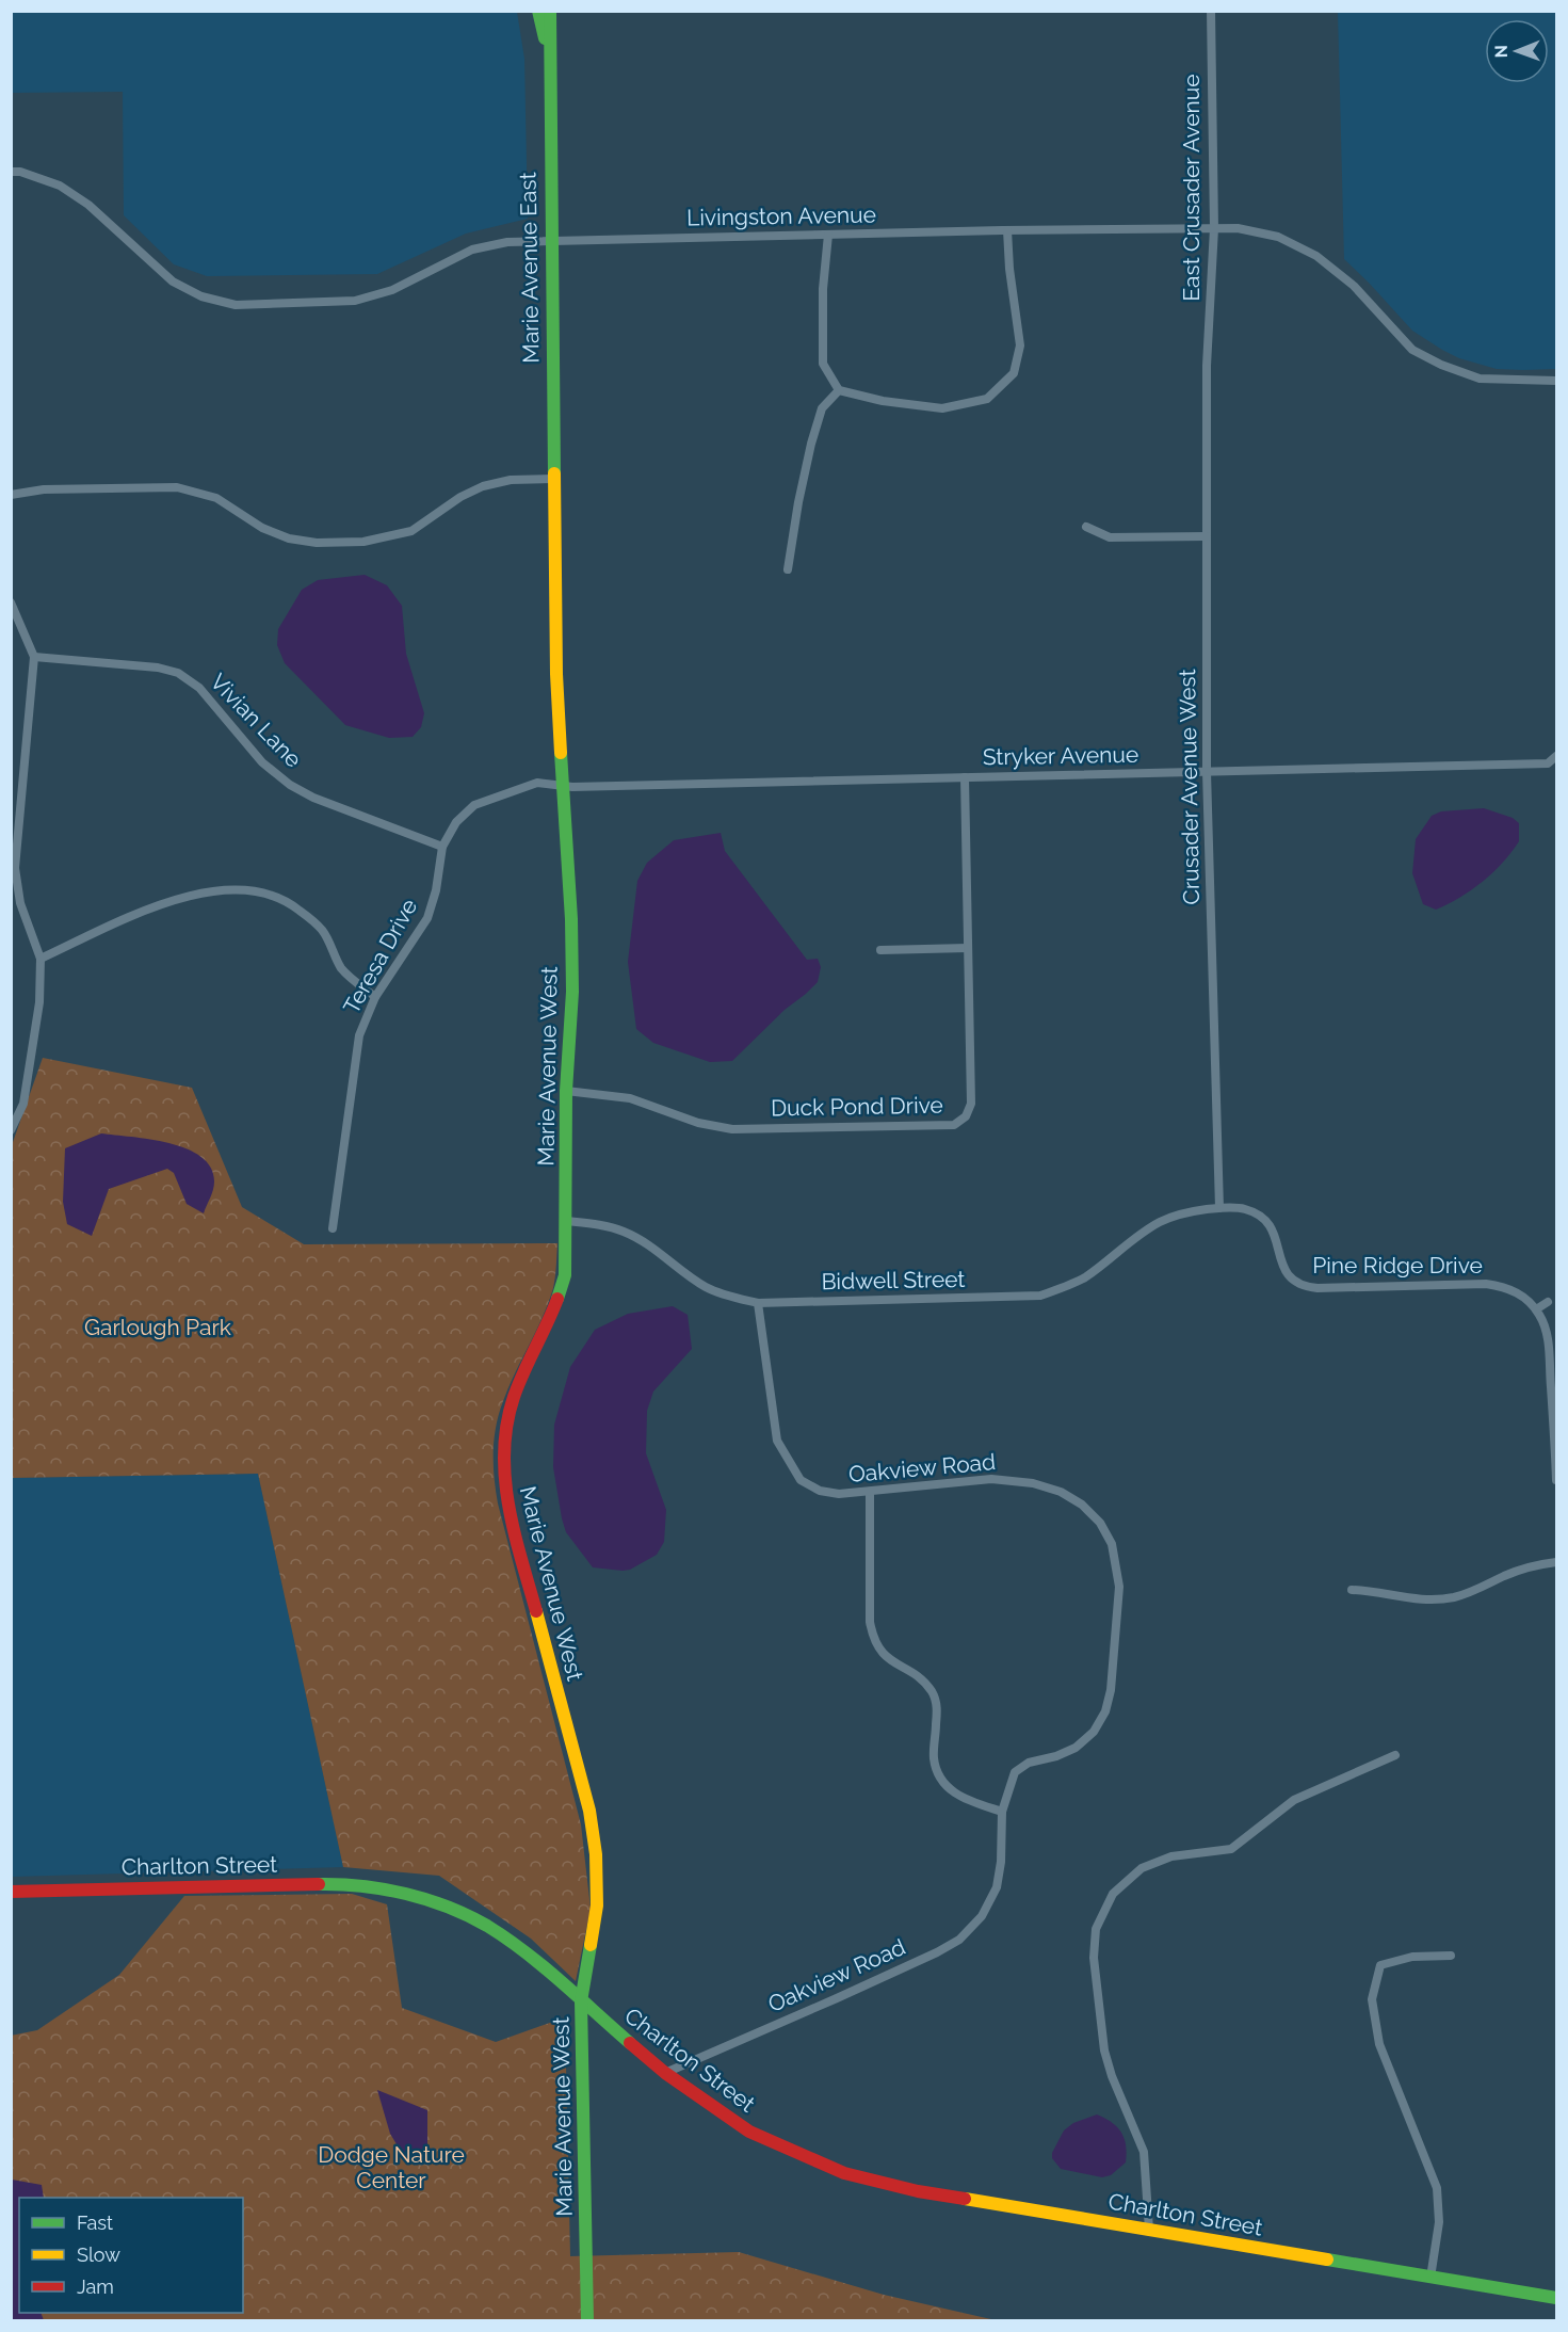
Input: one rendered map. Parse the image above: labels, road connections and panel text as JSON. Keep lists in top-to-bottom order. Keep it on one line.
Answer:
{"streets":{"street":["East Crusader Avenue","Livingston Avenue","Marie Avenue East","Vivian Lane","Stryker Avenue","Crusader Avenue West","Teresa Drive","Marie Avenue West","Duck Pond Drive","Pine Ridge Drive","Bidwell Street","Oakview Road","Charlton Street"]},"crossings":[["East Crusader Avenue","Livingston Avenue"],["East Crusader Avenue","Crusader Avenue West"],["Livingston Avenue","Marie Avenue East"],["Marie Avenue East","Marie Avenue West"],["Vivian Lane","Teresa Drive"],["Stryker Avenue","Crusader Avenue West"],["Stryker Avenue","Teresa Drive"],["Stryker Avenue","Marie Avenue West"],["Stryker Avenue","Duck Pond Drive"],["Crusader Avenue West","Pine Ridge Drive"],["Crusader Avenue West","Bidwell Street"],["Teresa Drive","Marie Avenue West"],["Marie Avenue West","Duck Pond Drive"],["Marie Avenue West","Bidwell Street"],["Marie Avenue West","Charlton Street"],["Pine Ridge Drive","Bidwell Street"],["Bidwell Street","Oakview Road"],["Oakview Road","Charlton Street"]],"parks":["Garlough Park","Dodge Nature Center"],"legend":["Fast","Slow","Jam"],"north":"left"}
